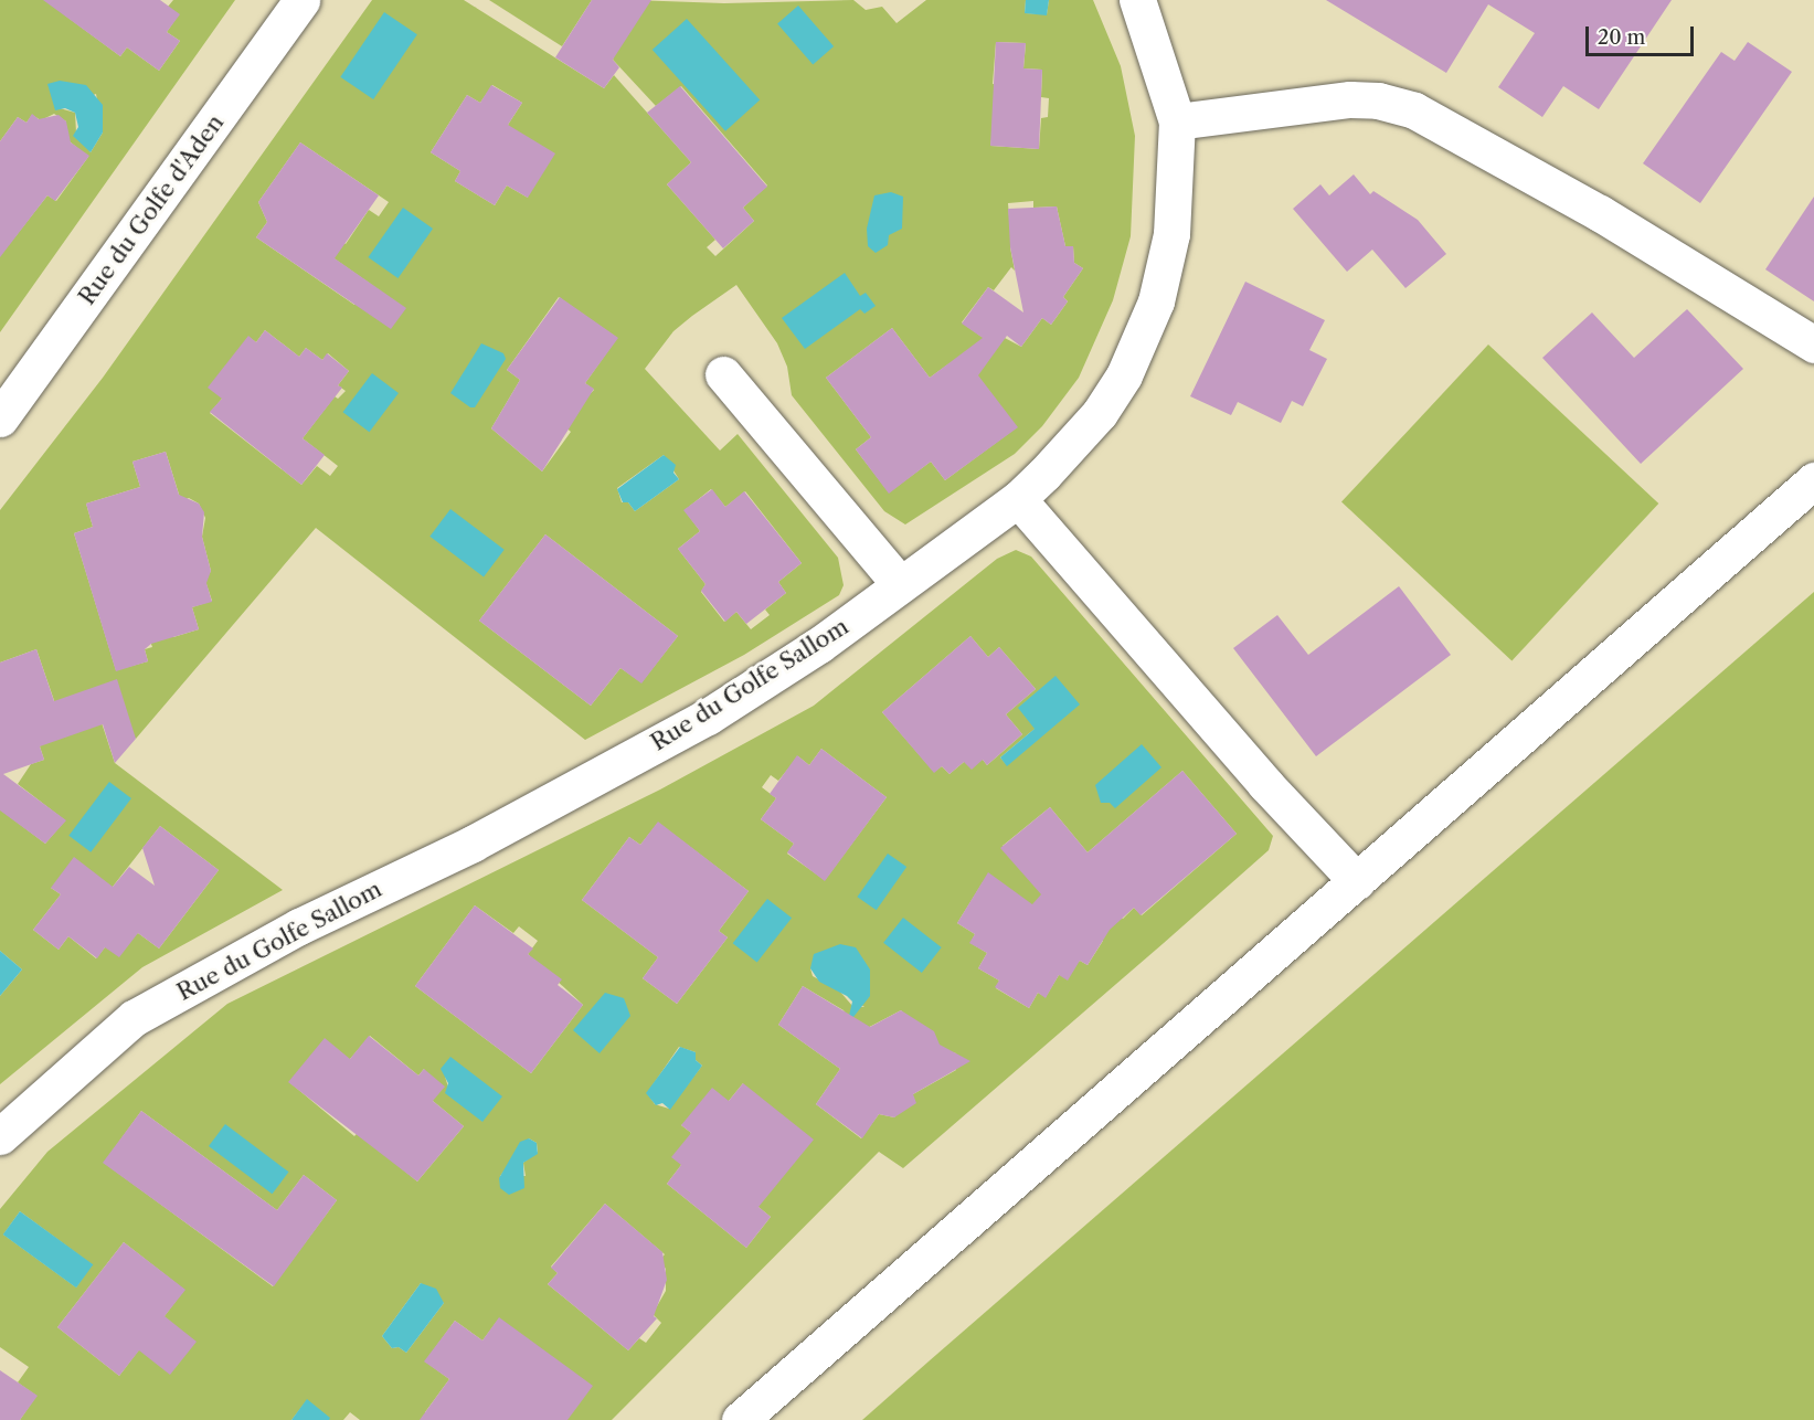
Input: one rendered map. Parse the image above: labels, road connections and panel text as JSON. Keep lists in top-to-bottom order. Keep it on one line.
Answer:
{"streets":{"street":["Rue du Golfe d'Aden","Rue du Golfe Sallom"]},"scale_bar":"20 m"}
